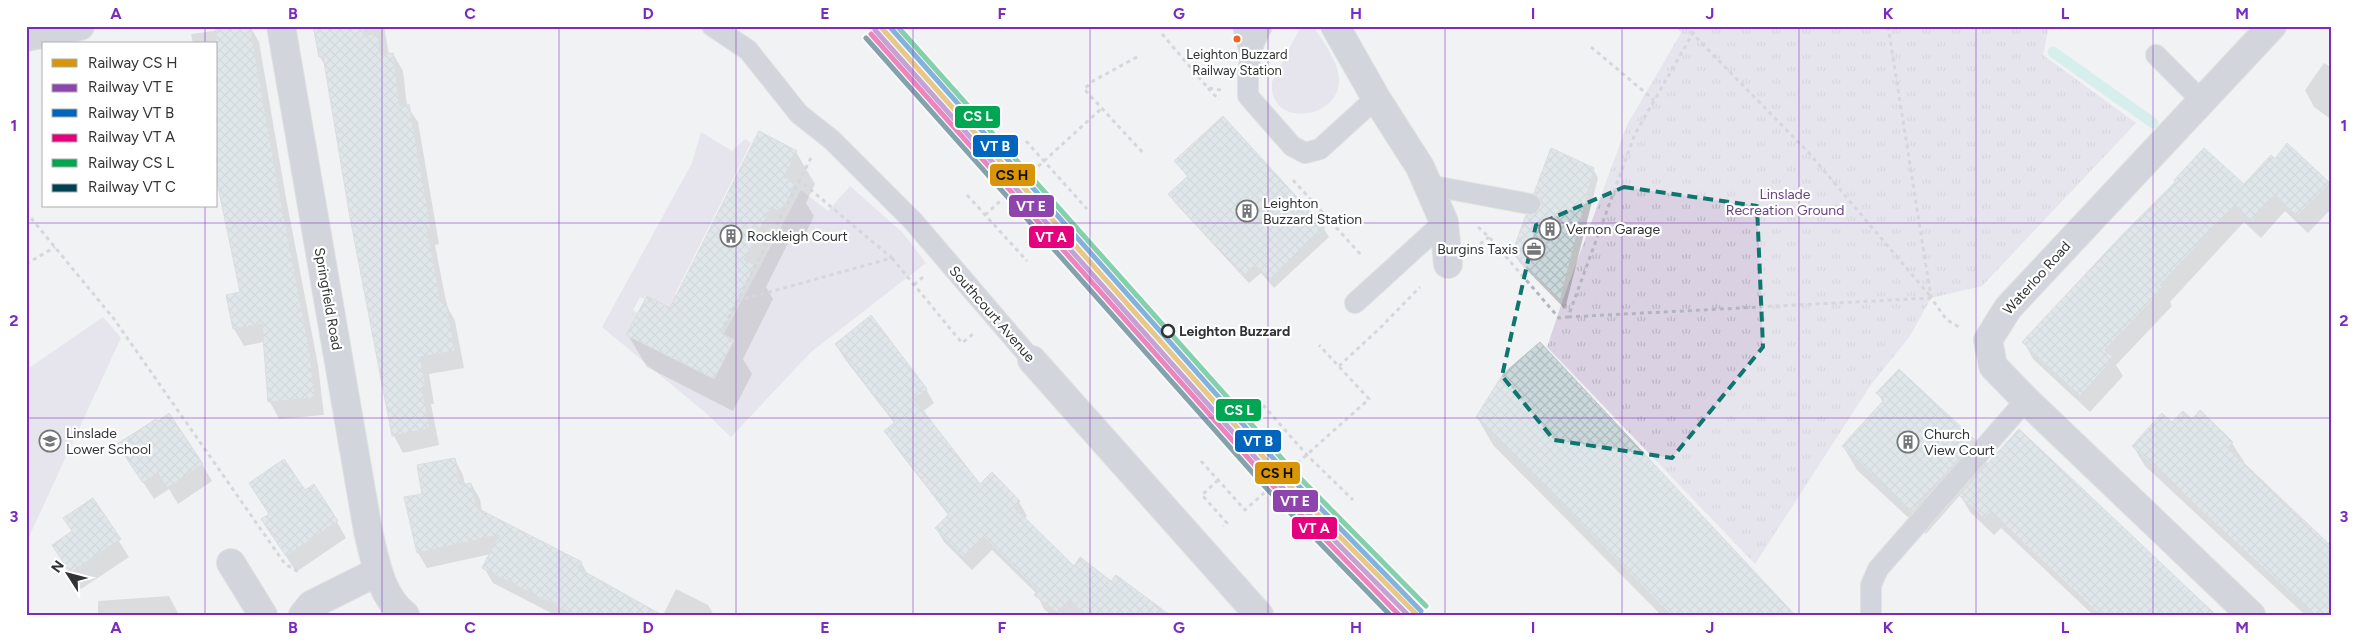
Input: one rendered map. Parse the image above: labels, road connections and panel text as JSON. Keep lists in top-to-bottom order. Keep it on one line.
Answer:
{"streets":{"street":["Waterloo Road","Springfield Road","Southcourt Avenue"]},"parks":["Linslade Recreation Ground"],"places":{"other":["Leighton Buzzard Railway Station","Leighton Buzzard"],"building":["Leighton Buzzard Station","Vernon Garage","Rockleigh Court","Church View Court"],"office":["Burgins Taxis"],"school or university":["Linslade Lower School"]},"legend":["Railway CS H","Railway VT E","Railway VT B","Railway VT A","Railway CS L","Railway VT C"],"north":"top left","grid":{"columns":["A","B","C","D","E","F","G","H","I","J","K","L","M"],"rows":["1","2","3"]}}
